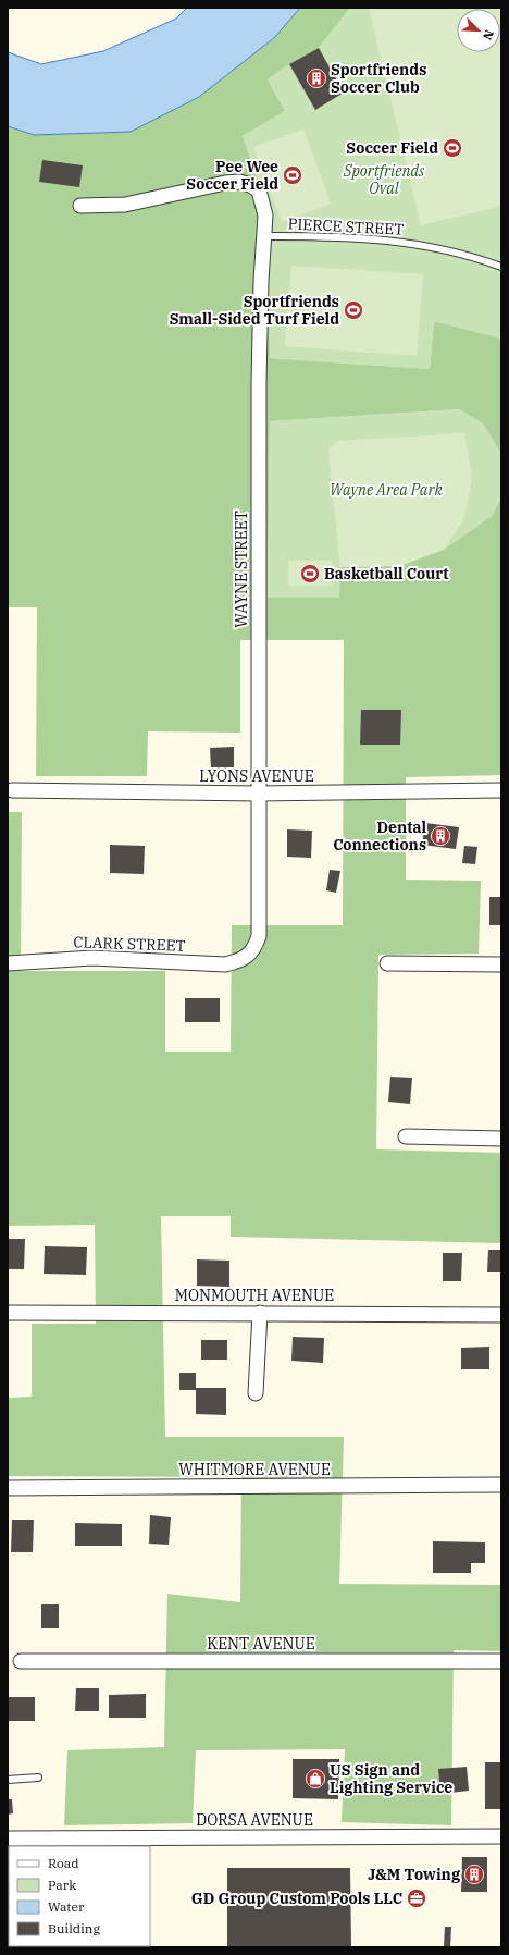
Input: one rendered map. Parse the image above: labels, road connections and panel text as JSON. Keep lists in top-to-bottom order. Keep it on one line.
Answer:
{"streets":{"street":["WAYNE STREET","LYONS AVENUE","CLARK STREET","MONMOUTH AVENUE","WHITMORE AVENUE","KENT AVENUE","DORSA AVENUE"],"lane":["PIERCE STREET"]},"crossings":[["PIERCE STREET","WAYNE STREET"],["WAYNE STREET","LYONS AVENUE"],["WAYNE STREET","CLARK STREET"]],"parks":["Sportfriends Oval","Wayne Area Park"],"places":{"building":["Sportfriends Soccer Club","Dental Connections","J&M Towing"],"sports":["Soccer Field","Pee Wee Soccer Field","Sportfriends Small-Sided Turf Field","Basketball Court"],"shop":["US Sign and Lighting Service"],"office":["GD Group Custom Pools LLC"]},"legend":["Road","Park","Water","Building"],"north":"bottom right"}
